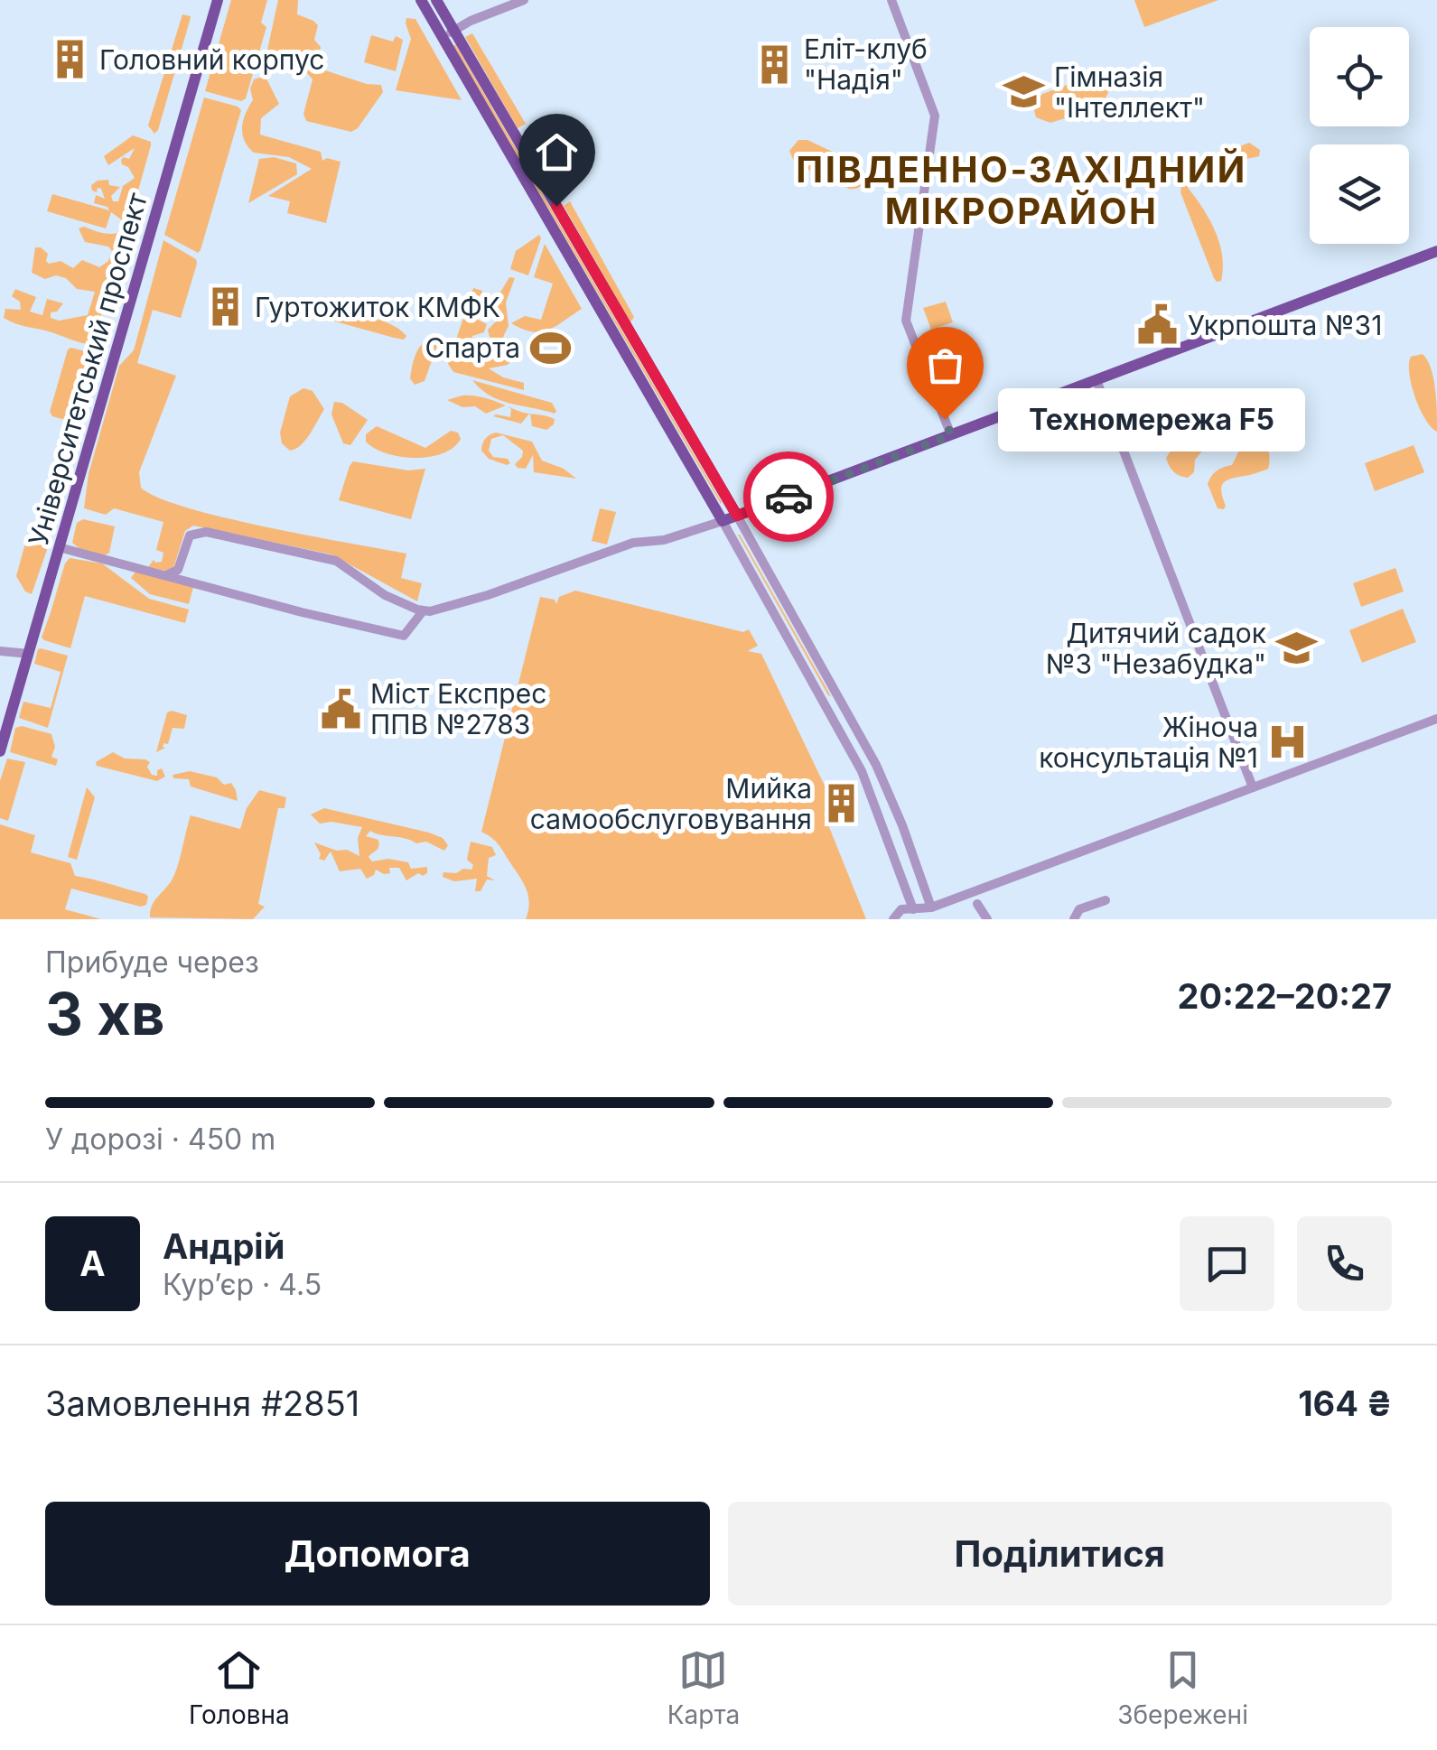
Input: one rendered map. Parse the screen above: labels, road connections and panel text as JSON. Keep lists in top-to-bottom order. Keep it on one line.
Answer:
{"streets":{"main road":["Університетський проспект"]},"districts":["ПІВДЕННО-ЗАХІДНИЙ МІКРОРАЙОН"],"places":{"building":["Головний корпус","Еліт-клуб \"Надія\"","Гуртожиток КМФК","Мийка самообслуговування"],"school or university":["Гімназія \"Інтеллект\"","Дитячий садок №3 \"Незабудка\""],"public building":["Укрпошта №31","Міст Експрес ППВ №2783"],"sports":["Спарта"],"other":["Техномережа F5"],"hospital":["Жіноча консультація №1"]},"page":{"bubble":"Техномережа F5","heading":["3 хв","Прибуде через","20:22–20:27"],"panel":["Андрій","Кур’єр · 4.5","Замовлення #2851","164 ₴"],"bar":"У дорозі · 450 m","round":"А","buttons":["Допомога","Поділитися"],"tabs":["Головна","Карта","Збережені"]}}
